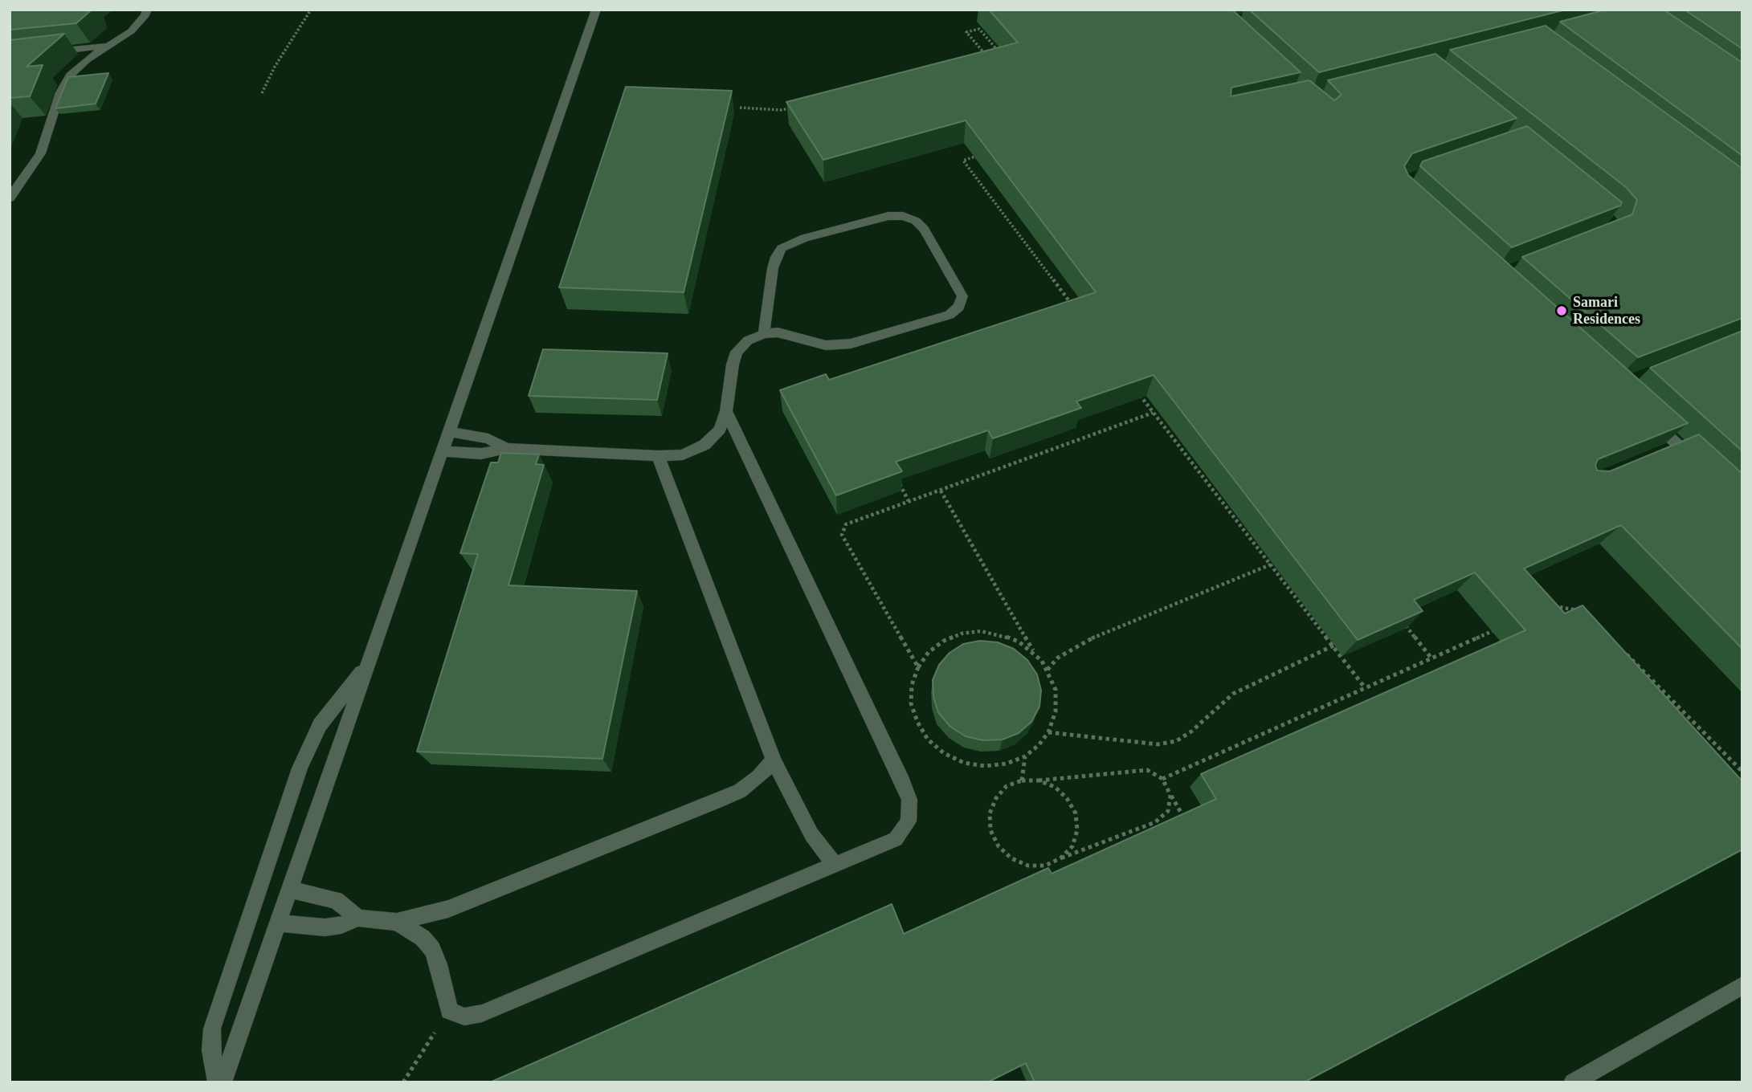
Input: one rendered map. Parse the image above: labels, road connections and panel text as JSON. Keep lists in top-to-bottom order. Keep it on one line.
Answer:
{"places":["Samari Residences"]}
